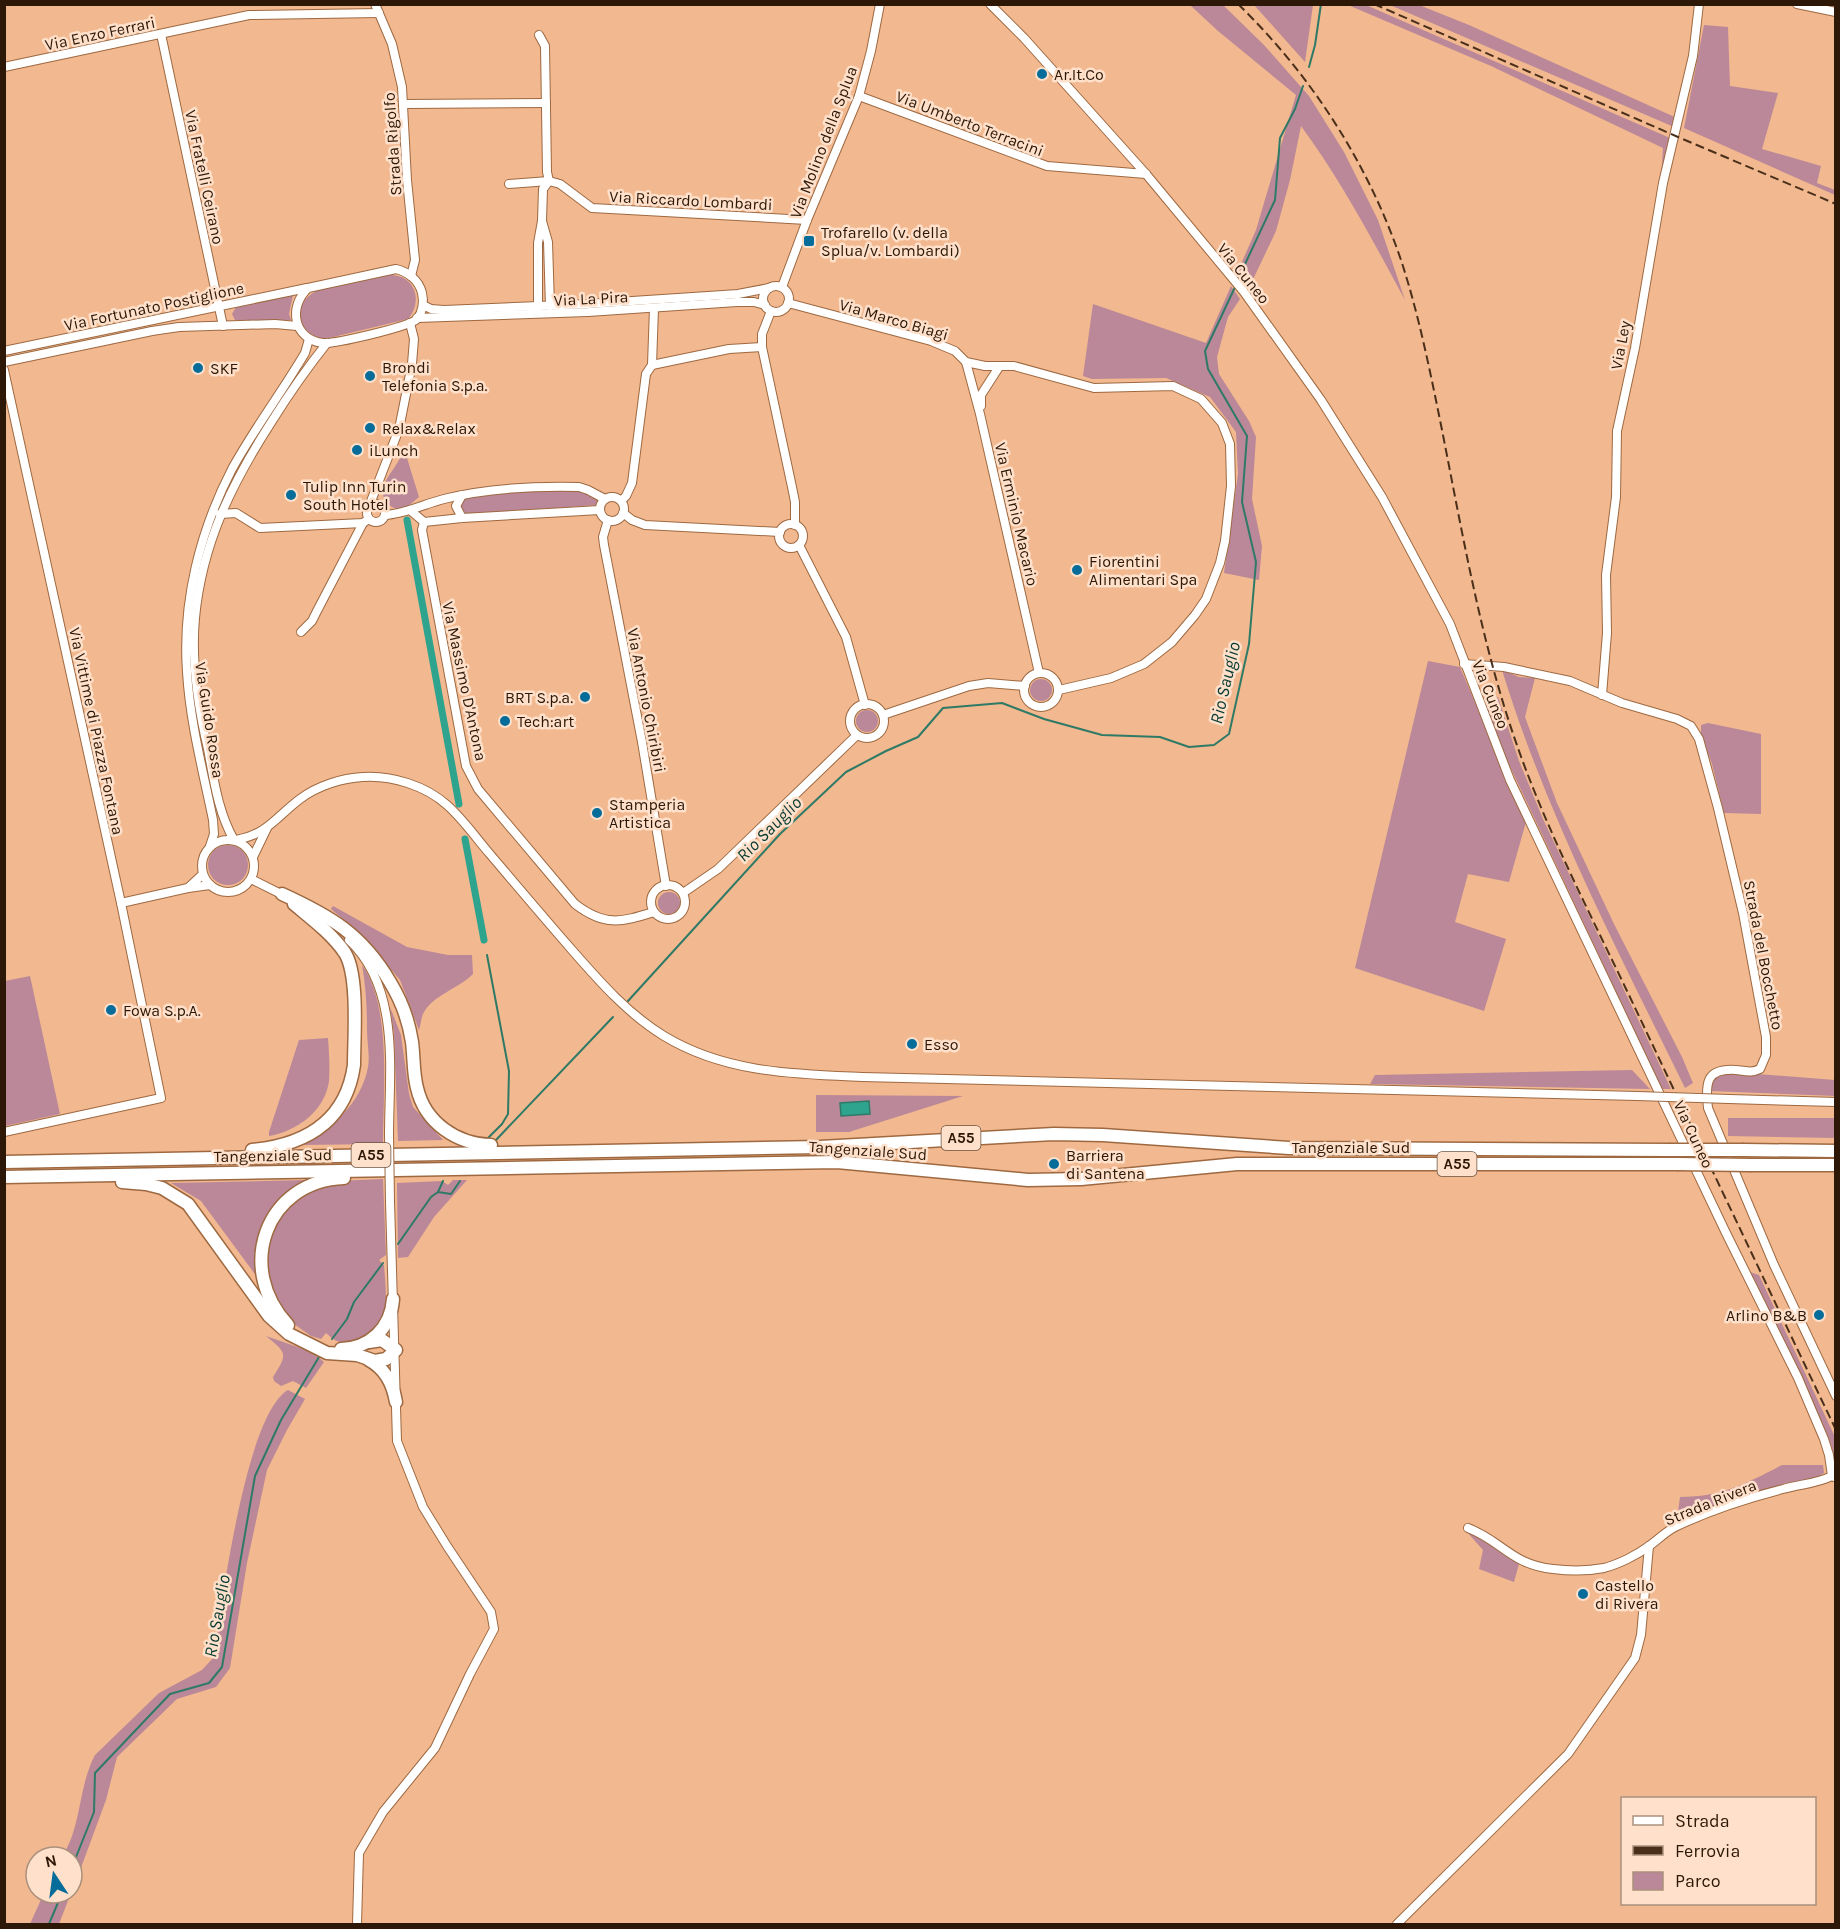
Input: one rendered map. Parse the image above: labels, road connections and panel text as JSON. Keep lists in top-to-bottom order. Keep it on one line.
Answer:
{"streets":{"highway":["A55","Tangenziale Sud"],"street":["Via Enzo Ferrari","Via Umberto Terracini","Via Molino della Splua","Strada Rigolfo","Via Fratelli Ceirano","Via Riccardo Lombardi","Via Cuneo","Via La Pira","Via Fortunato Postiglione","Via Marco Biagi","Via Ley","Via Erminio Macario","Via Massimo D'Antona","Via Antonio Chiribiri","Via Guido Rossa","Via Vittime di Piazza Fontana","Strada del Bocchetto","Strada Rivera"]},"crossings":[["Via Enzo Ferrari","Strada Rigolfo"],["Via Enzo Ferrari","Via Fratelli Ceirano"],["Via Umberto Terracini","Via Molino della Splua"],["Via Umberto Terracini","Via Cuneo"],["Via Molino della Splua","Via Riccardo Lombardi"],["Via Molino della Splua","Via La Pira"],["Via Molino della Splua","Via Marco Biagi"],["Strada Rigolfo","Via Fortunato Postiglione"],["Via Fratelli Ceirano","Via Fortunato Postiglione"],["Via Cuneo","Strada del Bocchetto"],["Via Cuneo","Strada Rivera"],["Via La Pira","Via Marco Biagi"],["Via Marco Biagi","Via Erminio Macario"],["Via Ley","Strada del Bocchetto"],["Via Massimo D'Antona","Via Antonio Chiribiri"]],"water":["Rio Sauglio"],"places":{"other":["Ar.It.Co","SKF","Brondi Telefonia S.p.a.","Relax&Relax","iLunch","Tulip Inn Turin South Hotel","Fiorentini Alimentari Spa","BRT S.p.a.","Tech:art","Stamperia Artistica","Fowa S.p.A.","Esso","Barriera di Santena","Arlino B&B","Castello di Rivera"],"transit":["Trofarello (v. della Splua/v. Lombardi)"]},"legend":["Strada","Ferrovia","Parco"],"north":"top"}
